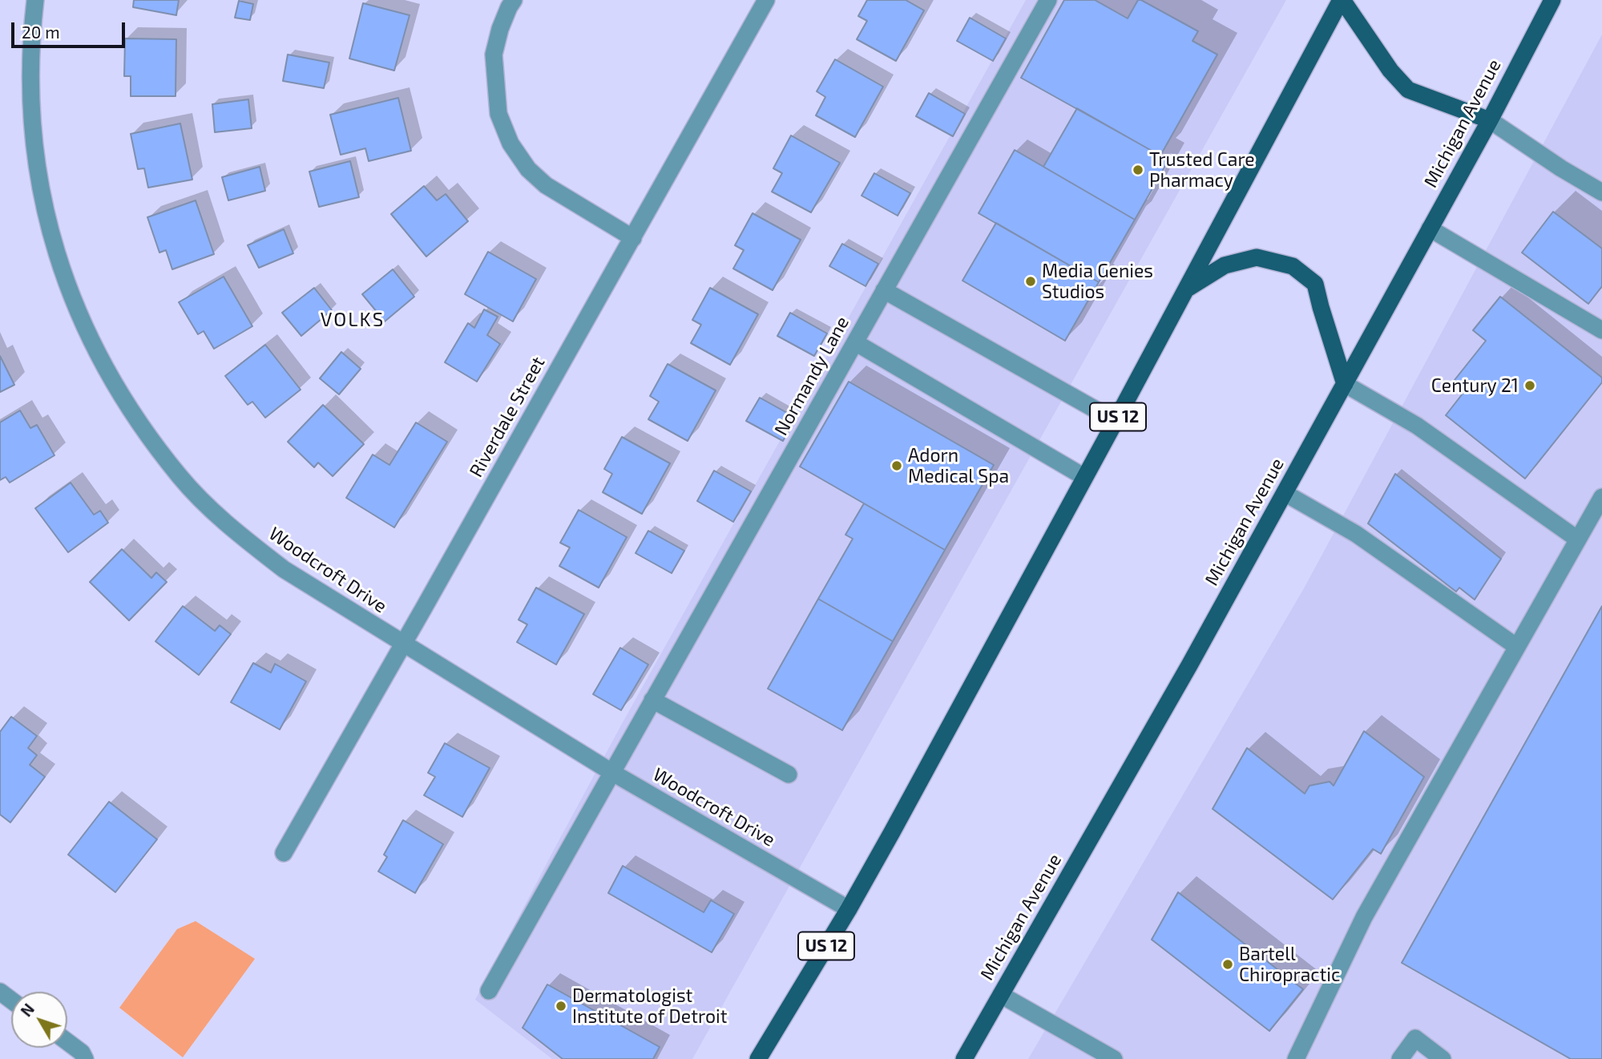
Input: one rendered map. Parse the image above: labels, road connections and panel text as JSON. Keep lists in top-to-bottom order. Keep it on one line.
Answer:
{"streets":{"main road":["Michigan Avenue","US 12"],"street":["Normandy Lane","Riverdale Street","Woodcroft Drive"]},"crossings":[["Normandy Lane","Woodcroft Drive"],["Riverdale Street","Woodcroft Drive"],["US 12","Woodcroft Drive"]],"districts":["VOLKS"],"places":["Trusted Care Pharmacy","Media Genies Studios","Century 21","Adorn Medical Spa","Bartell Chiropractic","Dermatologist Institute of Detroit"],"scale_bar":"20 m","north":"top left"}
